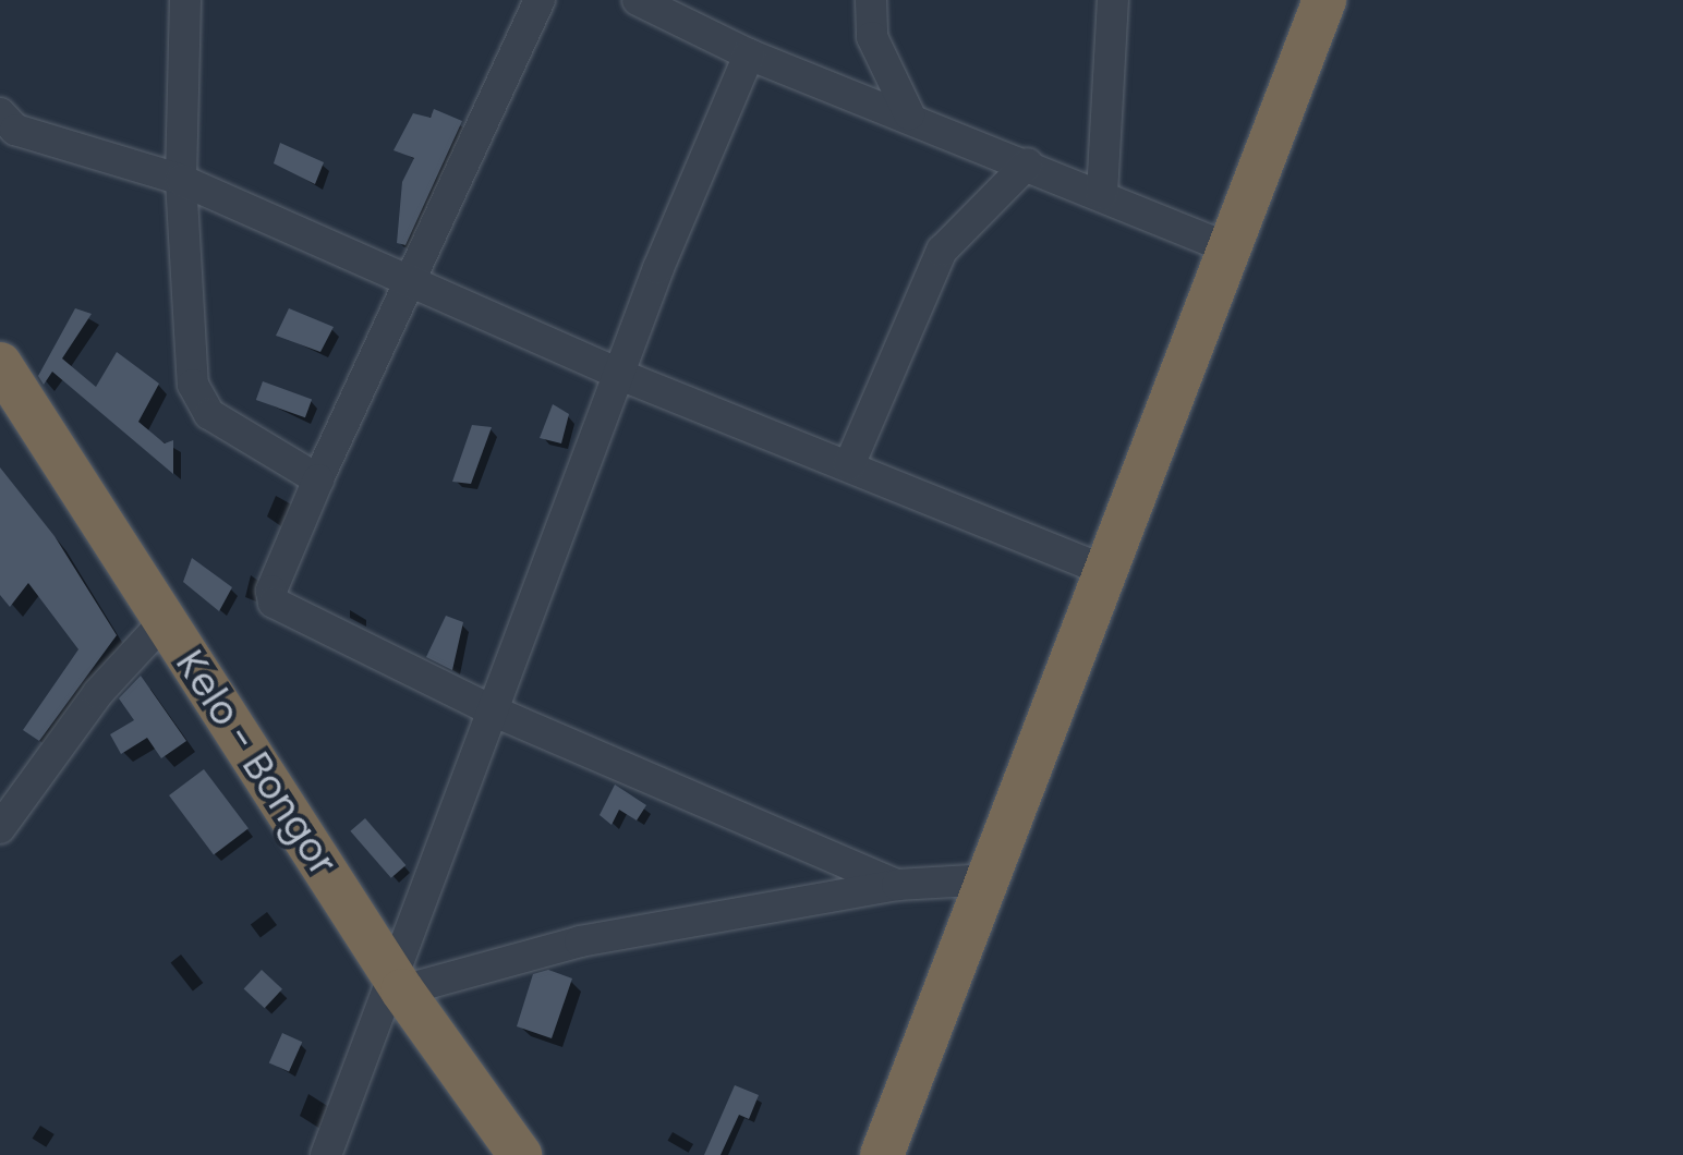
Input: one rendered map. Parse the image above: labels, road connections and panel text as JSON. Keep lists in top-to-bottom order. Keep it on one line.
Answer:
{"streets":{"highway":["Kelo - Bongor"]}}
